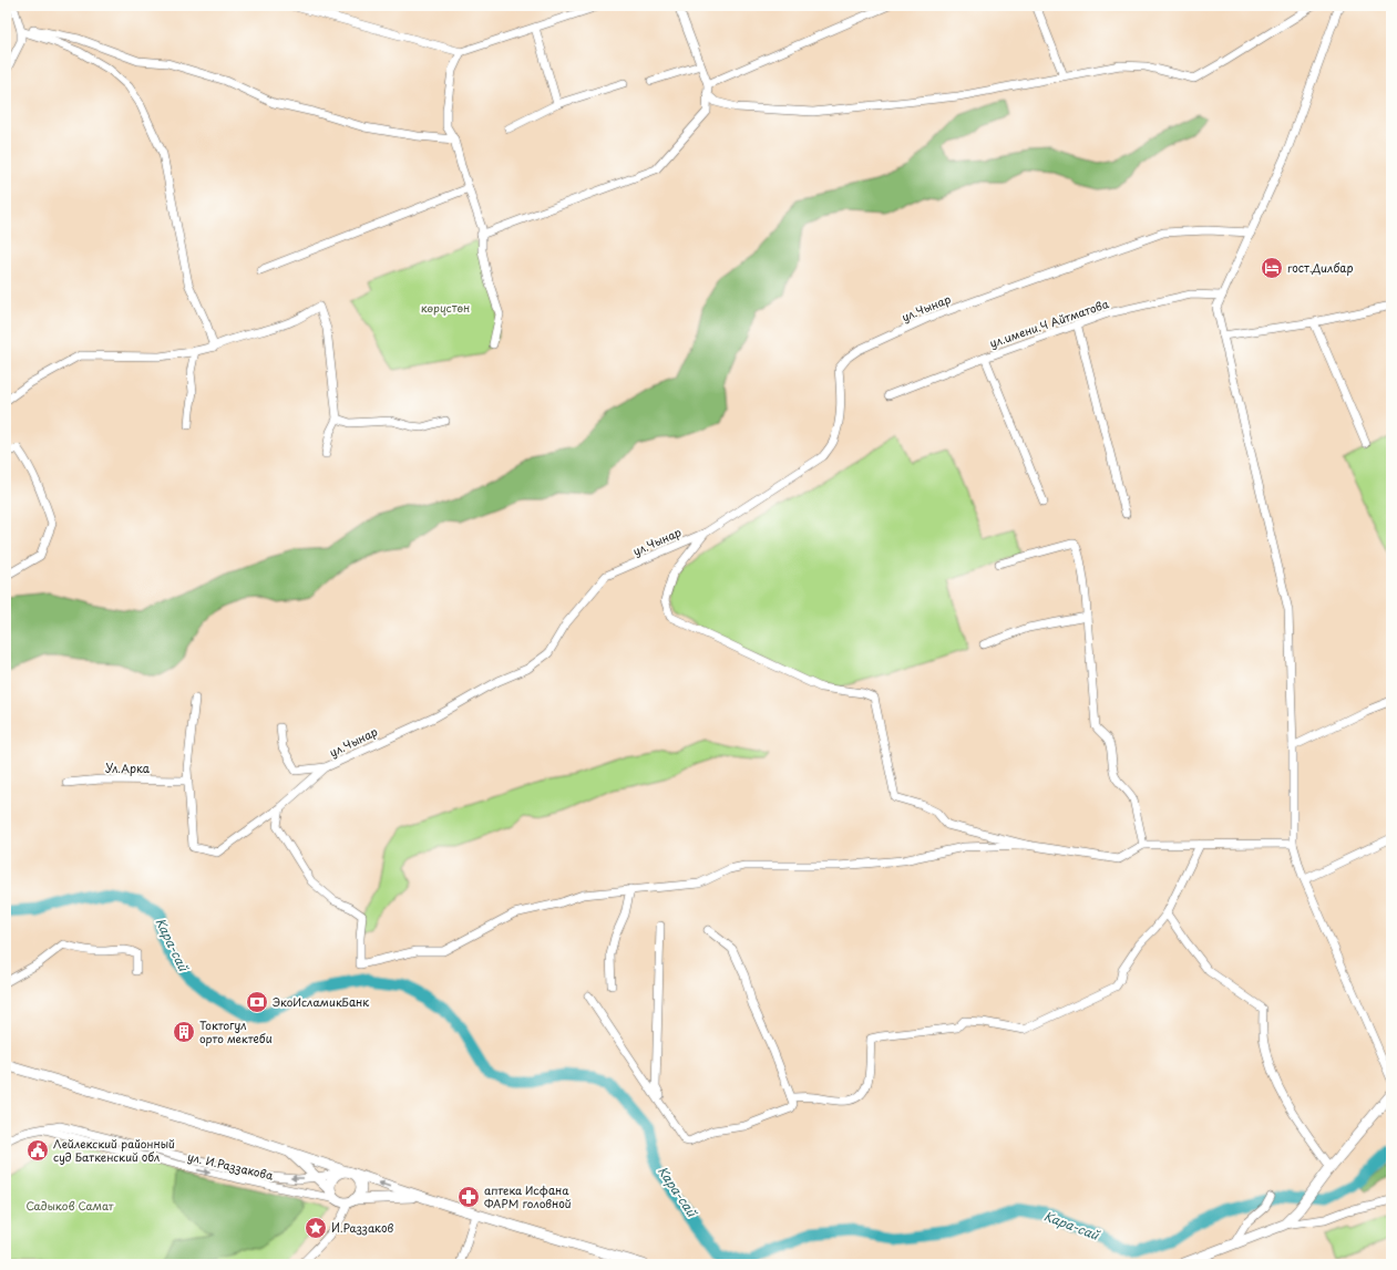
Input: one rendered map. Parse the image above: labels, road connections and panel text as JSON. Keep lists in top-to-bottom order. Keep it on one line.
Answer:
{"streets":{"street":["ул.Чынар","ул.имени.Ч Айтматова","Ул.Арка","ул. И.Раззакова"]},"crossings":[["ул.Чынар","Ул.Арка"]],"water":["Кара-сай"],"parks":["көрүстөн","Садыков Самат"],"places":{"hotel":["гост.Дилбар"],"bank":["ЭкоИсламикБанк"],"building":["Токтогул орто мектеби"],"public building":["Лейлекский районный суд Баткенский обл"],"pharmacy":["аптека Исфана ФАРМ головной"],"place":["И.Раззаков"]}}
